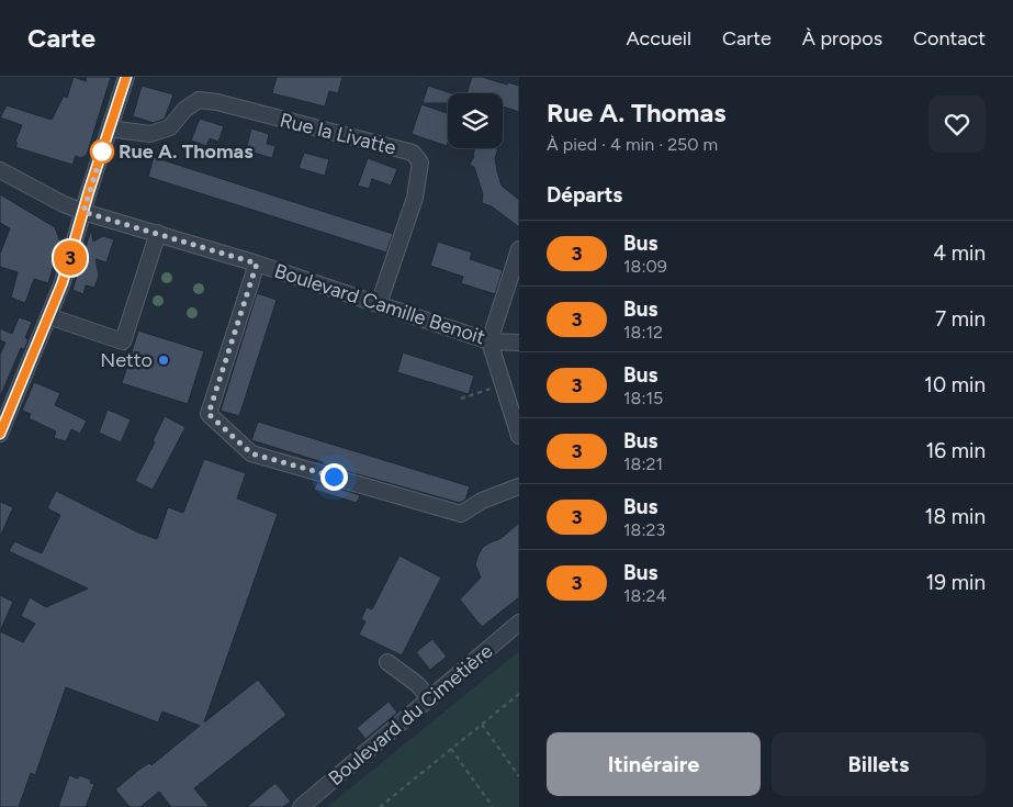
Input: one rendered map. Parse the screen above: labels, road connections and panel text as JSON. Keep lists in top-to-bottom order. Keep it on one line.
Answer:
{"streets":{"street":["Rue la Livatte","Boulevard Camille Benoit","Boulevard du Cimetière"]},"crossings":[["Rue la Livatte","Boulevard Camille Benoit"]],"places":["Rue A. Thomas","Netto"],"lines":["bus line 3"],"page":{"header":"Carte","nav":["Accueil","Carte","À propos","Contact"],"on_map":"3","heading":[["Rue A. Thomas","À pied · 4 min · 250 m"],"Départs"],"list":[{"mark":"3","name":"Bus","note":"18:09","value":"4 min"},{"mark":"3","name":"Bus","note":"18:12","value":"7 min"},{"mark":"3","name":"Bus","note":"18:15","value":"10 min"},{"mark":"3","name":"Bus","note":"18:21","value":"16 min"},{"mark":"3","name":"Bus","note":"18:23","value":"18 min"},{"mark":"3","name":"Bus","note":"18:24","value":"19 min"}],"buttons":["Itinéraire","Billets"]}}
